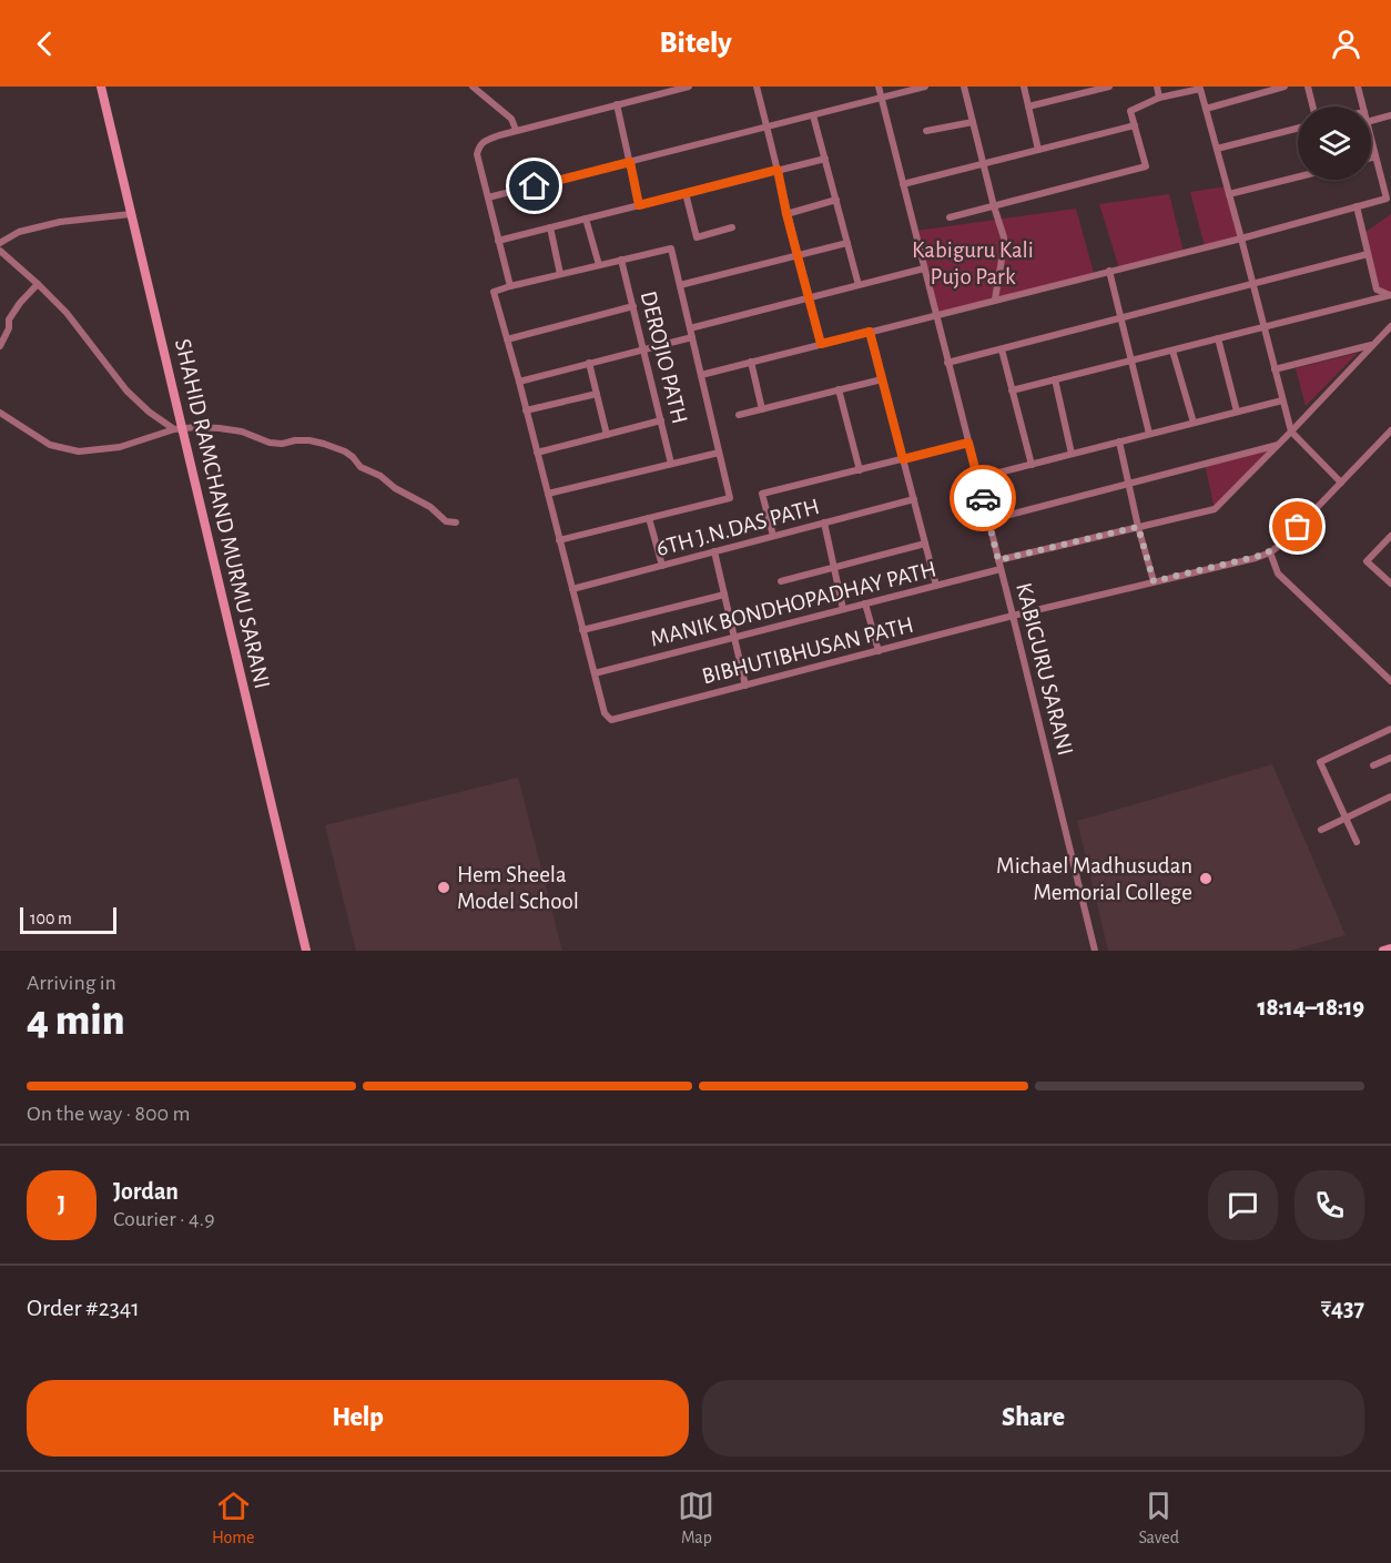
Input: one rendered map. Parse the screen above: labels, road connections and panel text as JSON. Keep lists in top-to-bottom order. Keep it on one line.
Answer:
{"streets":{"street":["DEROJIO PATH","SHAHID RAMCHAND MURMU SARANI","6TH J.N.DAS PATH","MANIK BONDHOPADHAY PATH","BIBHUTIBHUSAN PATH","KABIGURU SARANI"]},"crossings":[["MANIK BONDHOPADHAY PATH","BIBHUTIBHUSAN PATH"],["MANIK BONDHOPADHAY PATH","KABIGURU SARANI"],["BIBHUTIBHUSAN PATH","KABIGURU SARANI"]],"parks":["Kabiguru Kali Pujo Park"],"places":["Michael Madhusudan Memorial College","Hem Sheela Model School"],"scale_bar":"100 m","page":{"header":"Bitely","scale":"100 m","heading":["4 min","Arriving in","18:14–18:19"],"panel":["Jordan","Courier · 4.9","Order #2341","₹437"],"bar":"On the way · 800 m","round":"J","buttons":["Help","Share"],"tabs":["Home","Map","Saved"]}}
